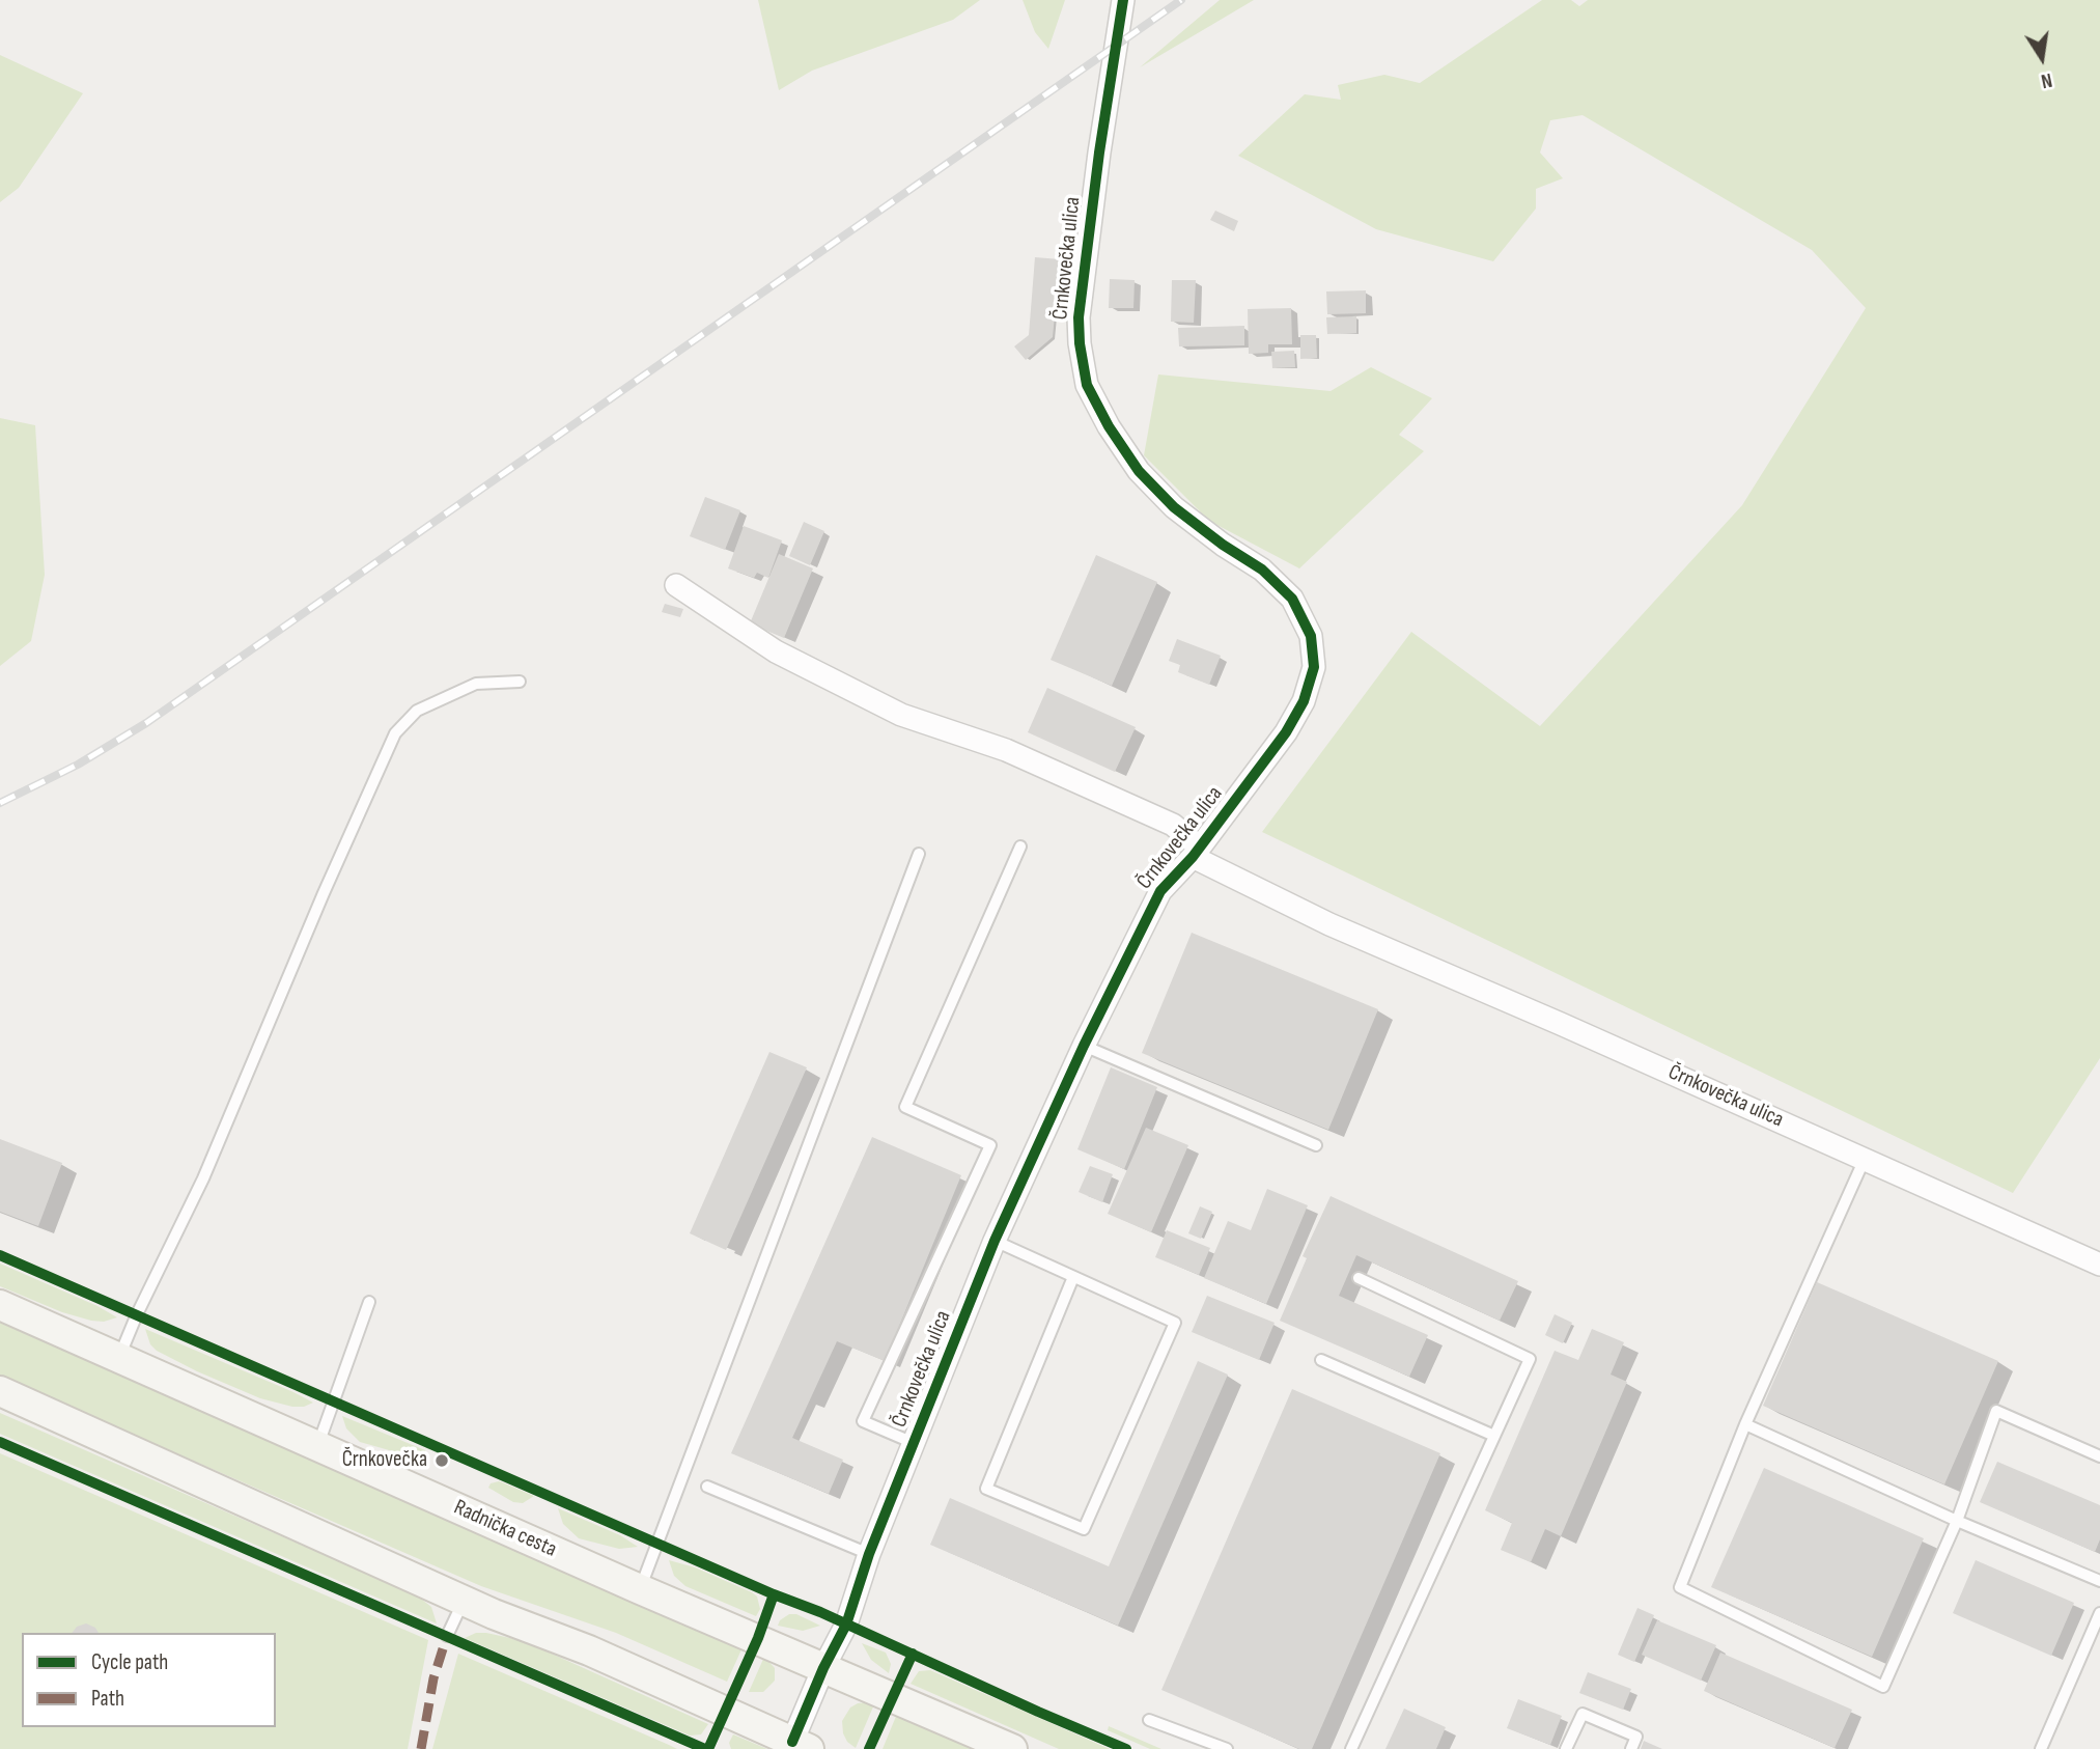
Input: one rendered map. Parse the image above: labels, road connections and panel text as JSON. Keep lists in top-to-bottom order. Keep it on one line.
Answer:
{"streets":{"main road":["Radnička cesta"],"street":["Črnkovečka ulica"]},"crossings":[["Črnkovečka ulica","Radnička cesta"]],"places":["Črnkovečka"],"legend":["Cycle path","Path"],"north":"bottom"}
